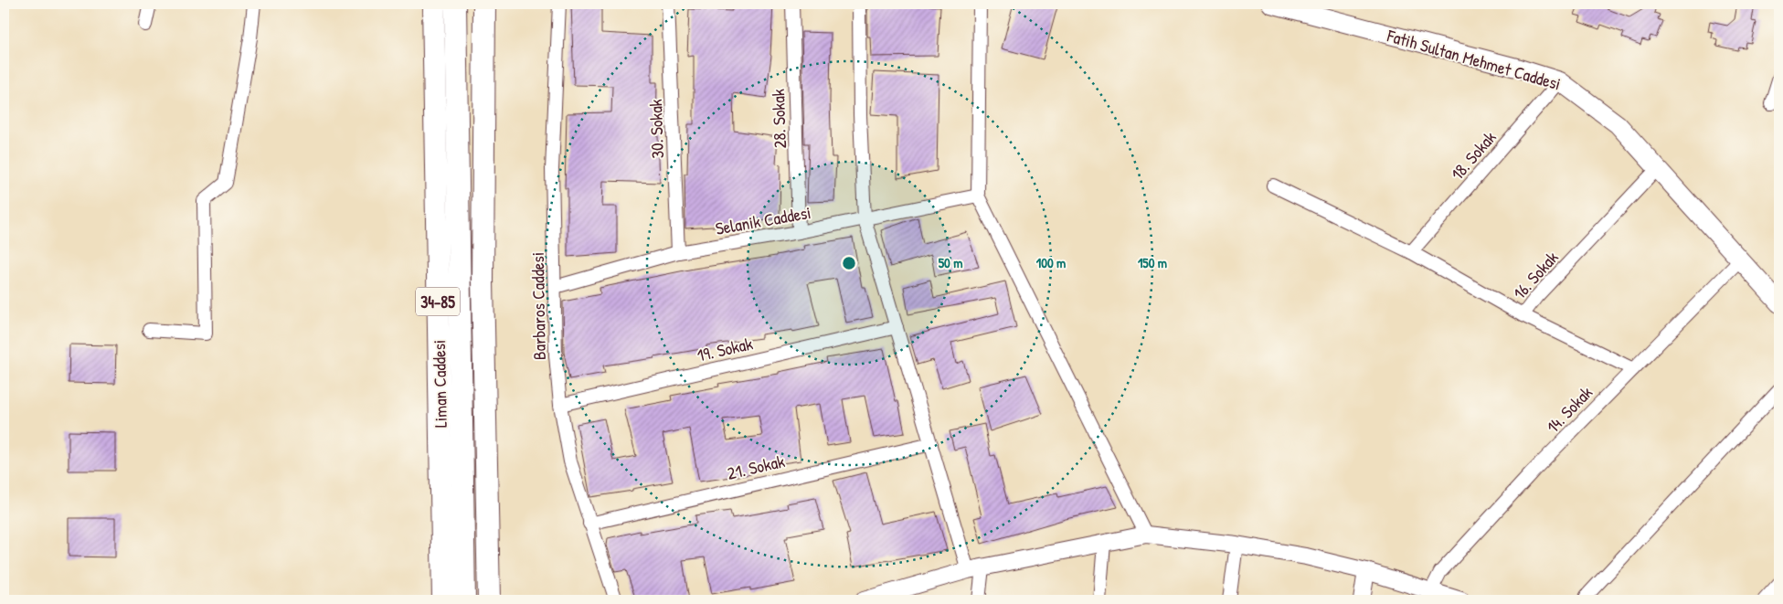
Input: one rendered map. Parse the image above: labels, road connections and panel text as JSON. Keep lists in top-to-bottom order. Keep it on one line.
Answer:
{"streets":{"highway":["34-85","Liman Caddesi"],"main road":["Fatih Sultan Mehmet Caddesi"],"street":["28. Sokak","30. Sokak","18. Sokak","Selanik Caddesi","16. Sokak","Barbaros Caddesi","19. Sokak","14. Sokak","21. Sokak"]},"crossings":[["Fatih Sultan Mehmet Caddesi","18. Sokak"],["Fatih Sultan Mehmet Caddesi","16. Sokak"],["Fatih Sultan Mehmet Caddesi","14. Sokak"],["28. Sokak","Selanik Caddesi"],["30. Sokak","Selanik Caddesi"],["Selanik Caddesi","Barbaros Caddesi"],["16. Sokak","14. Sokak"],["Barbaros Caddesi","19. Sokak"],["Barbaros Caddesi","21. Sokak"]],"rings":["50 m","100 m","150 m"]}
